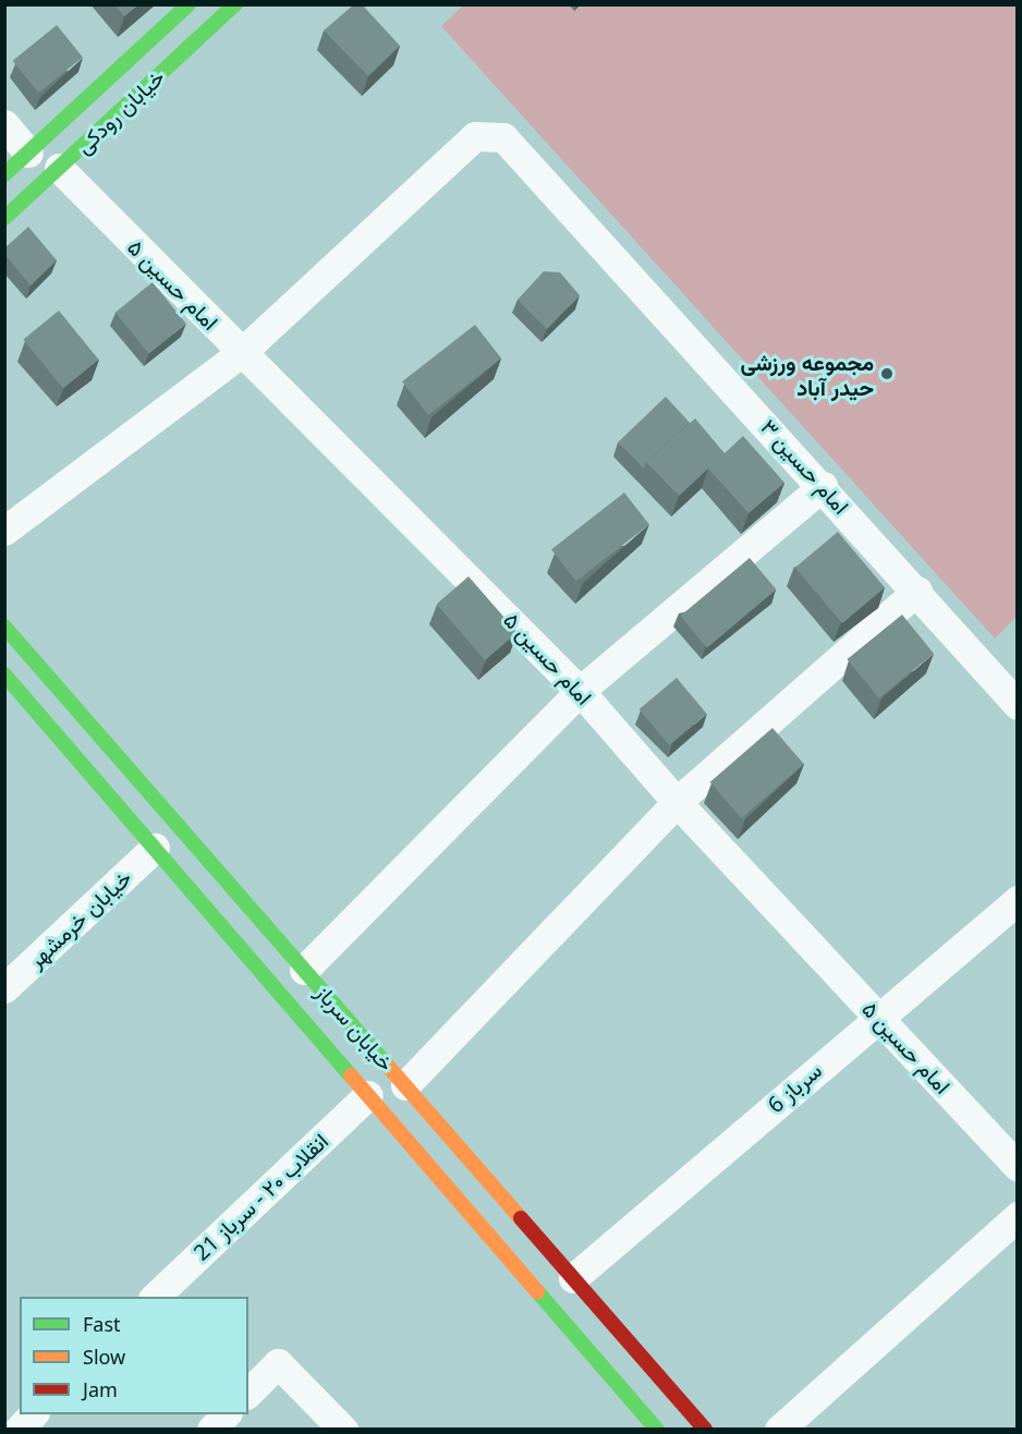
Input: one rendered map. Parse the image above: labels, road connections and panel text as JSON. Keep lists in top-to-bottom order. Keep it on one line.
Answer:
{"streets":{"main road":["خیابان رودکی","خیابان سرباز"],"street":["امام حسین ۵","امام حسین ۳","خیابان خرمشهر","سرباز 6","انقلاب ۲۰ - سرباز 21"]},"crossings":[["خیابان رودکی","امام حسین ۵"],["امام حسین ۵","امام حسین ۳"],["امام حسین ۵","سرباز 6"],["خیابان خرمشهر","خیابان سرباز"],["خیابان سرباز","سرباز 6"],["خیابان سرباز","انقلاب ۲۰ - سرباز 21"]],"places":["مجموعه ورزشی حیدر آباد"],"legend":["Fast","Slow","Jam"]}
